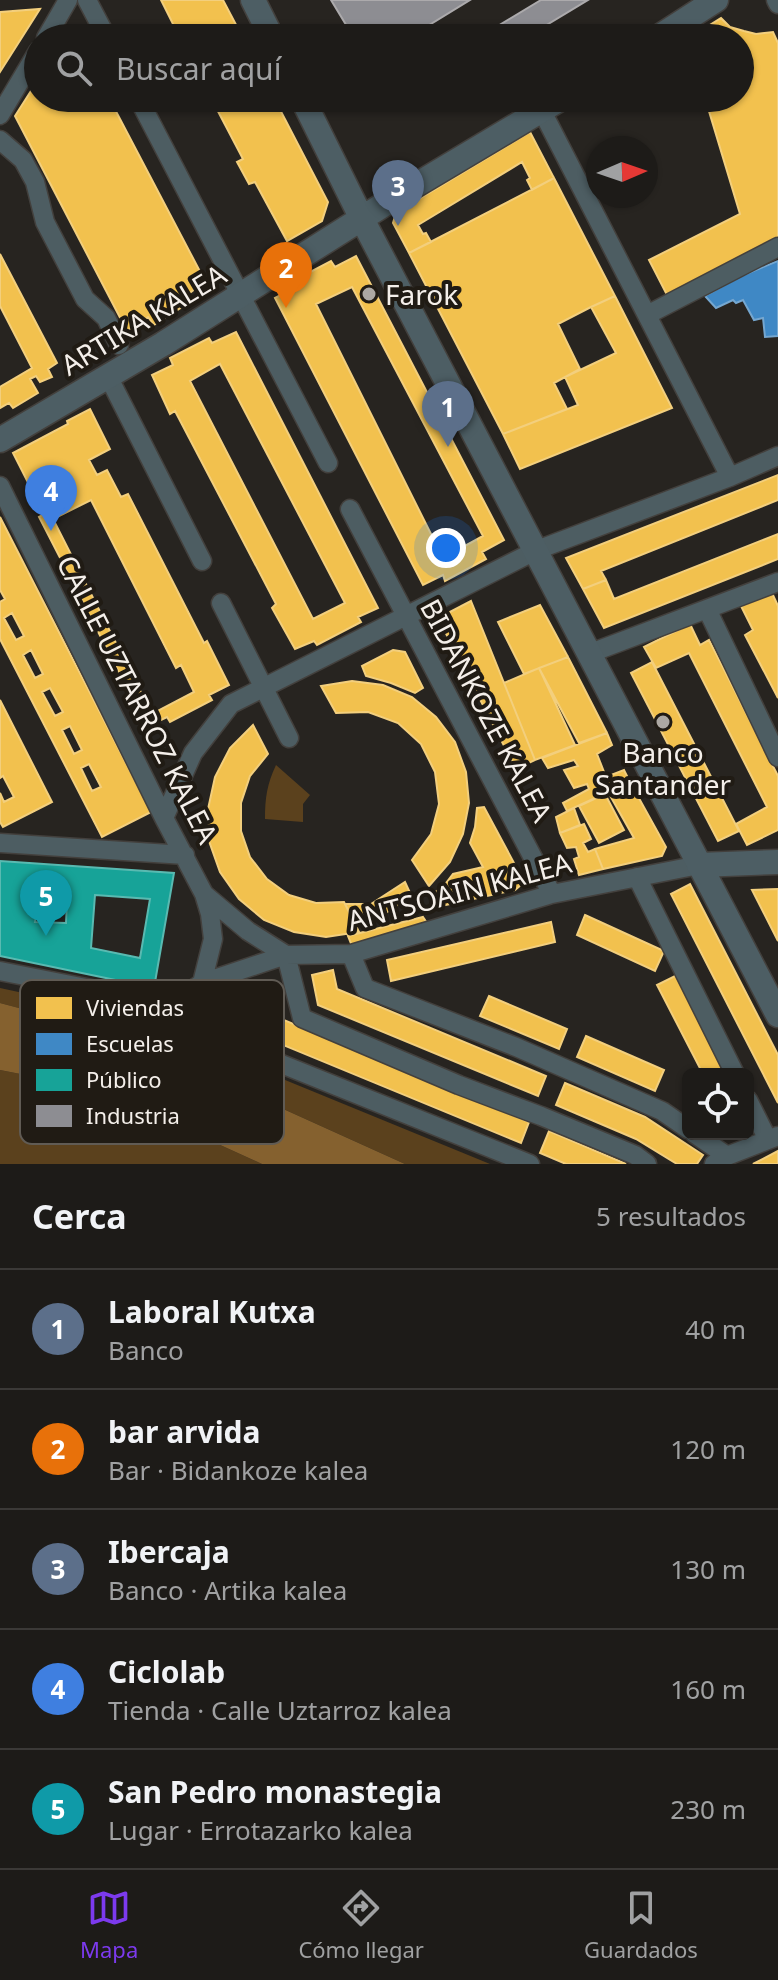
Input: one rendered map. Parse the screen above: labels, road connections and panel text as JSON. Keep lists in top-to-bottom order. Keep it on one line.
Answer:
{"streets":{"main road":["ARTIKA KALEA","ANTSOAIN KALEA"],"street":["CALLE UZTARROZ KALEA","BIDANKOZE KALEA"]},"crossings":[["CALLE UZTARROZ KALEA","ANTSOAIN KALEA"],["BIDANKOZE KALEA","ANTSOAIN KALEA"]],"places":["Farok","Banco Santander"],"legend":["Viviendas","Escuelas","Público","Industria"],"north":"right","page":{"search":"Buscar aquí","pins":["3","2","1","4","5"],"heading":["Cerca","5 resultados"],"list":[{"mark":"1","name":"Laboral Kutxa","note":"Banco","value":"40 m"},{"mark":"2","name":"bar arvida","note":"Bar · Bidankoze kalea","value":"120 m"},{"mark":"3","name":"Ibercaja","note":"Banco · Artika kalea","value":"130 m"},{"mark":"4","name":"Ciclolab","note":"Tienda · Calle Uztarroz kalea","value":"160 m"},{"mark":"5","name":"San Pedro monastegia","note":"Lugar · Errotazarko kalea","value":"230 m"}],"nav":["Mapa","Cómo llegar","Guardados"]}}
